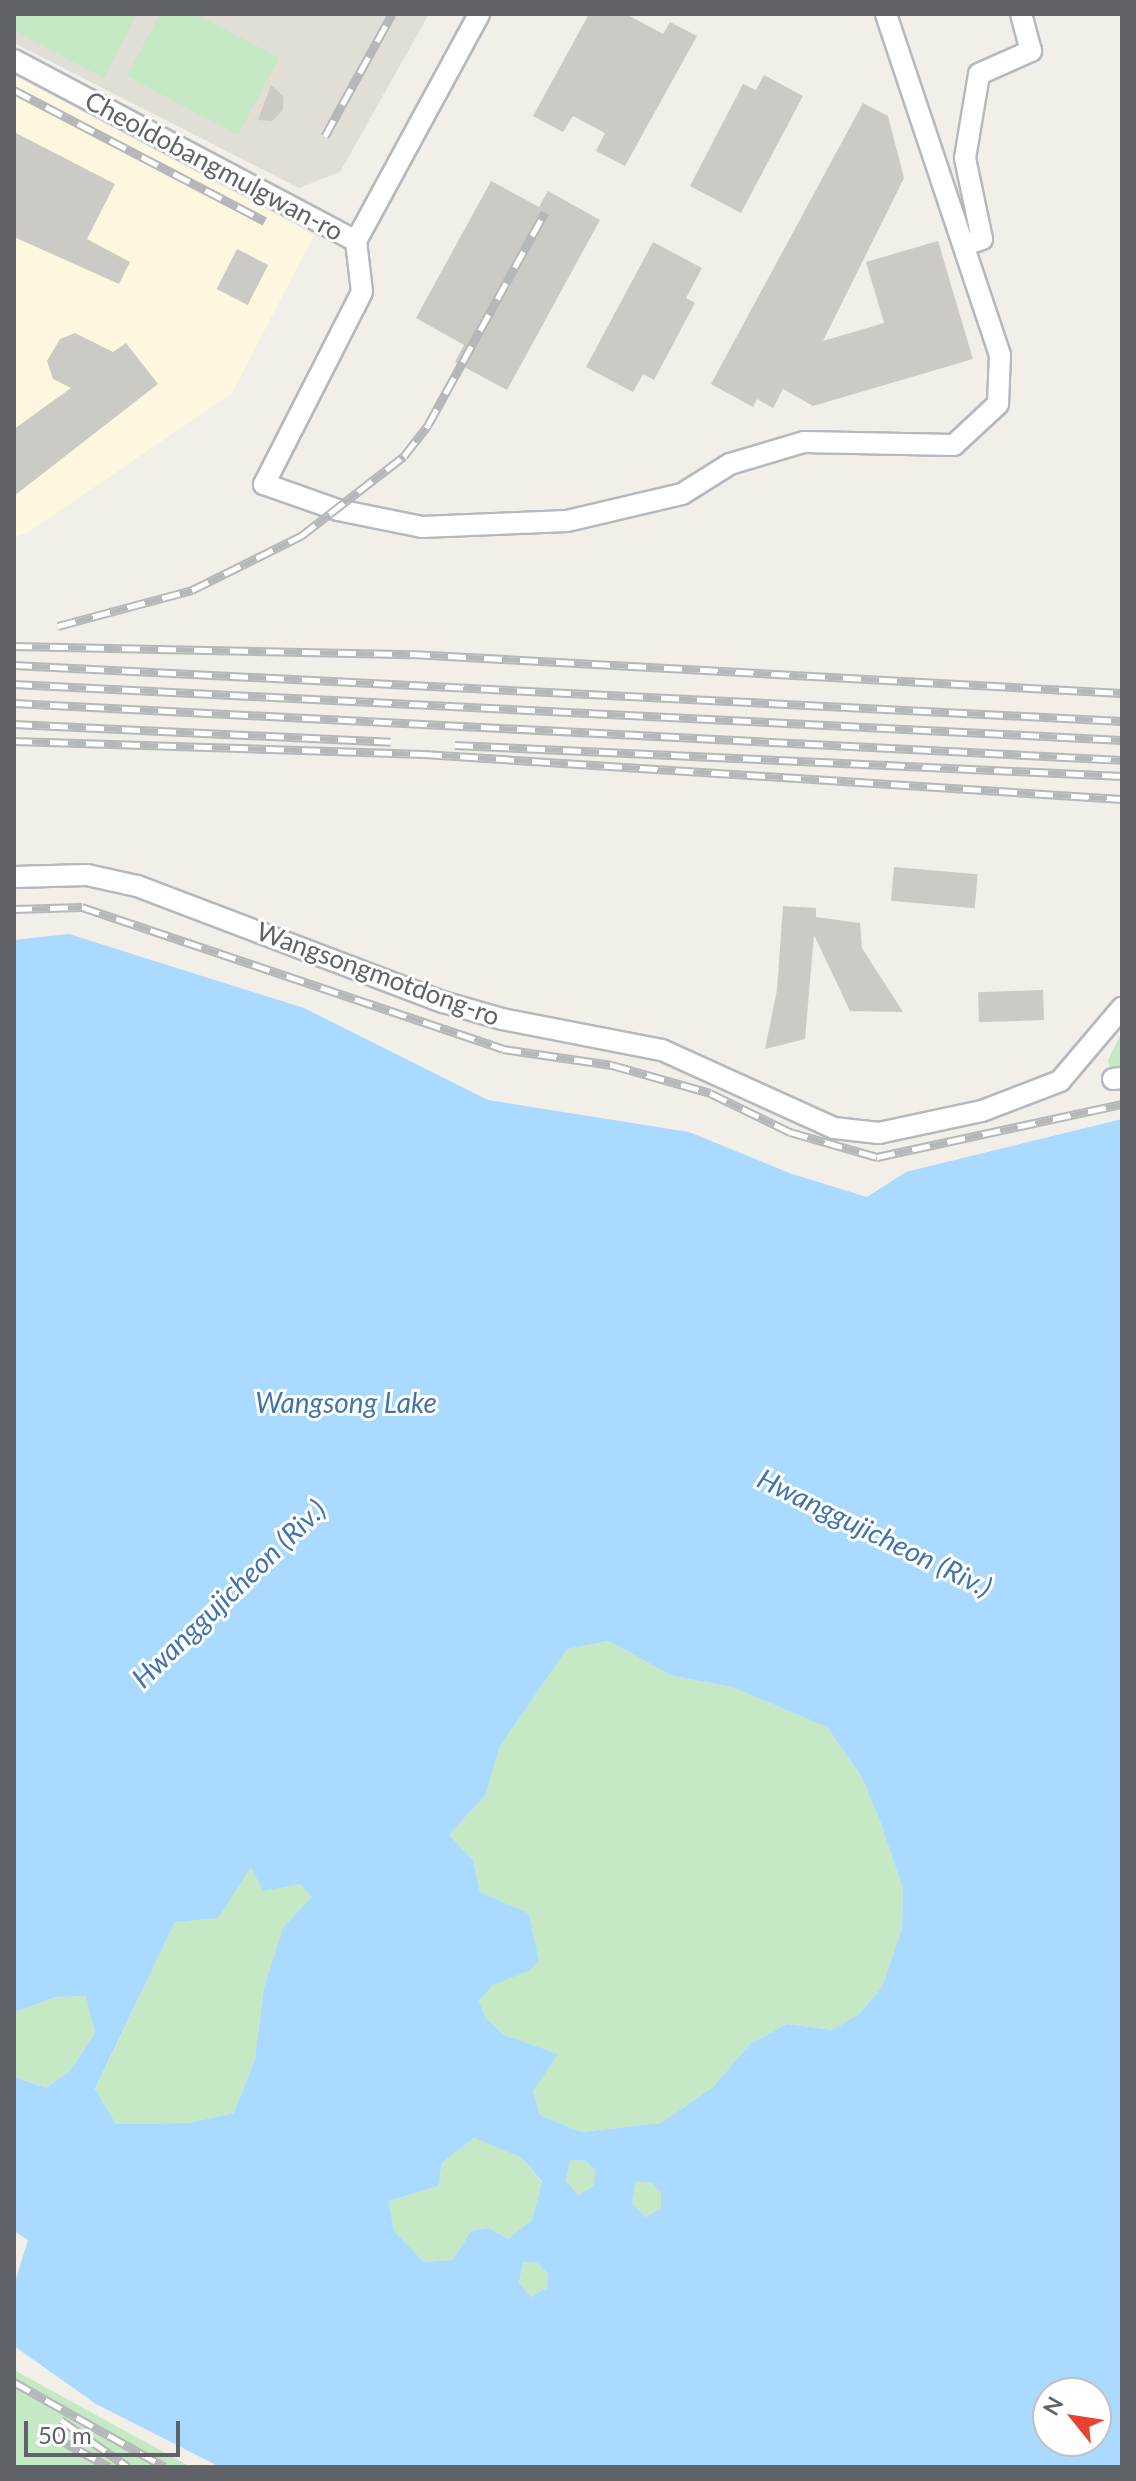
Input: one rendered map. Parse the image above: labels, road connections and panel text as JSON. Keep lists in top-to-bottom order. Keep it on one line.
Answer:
{"streets":{"street":["Cheoldobangmulgwan-ro","Wangsongmotdong-ro"]},"water":["Wangsong Lake","Hwanggujicheon (Riv.)"],"scale_bar":"50 m","north":"top left"}
